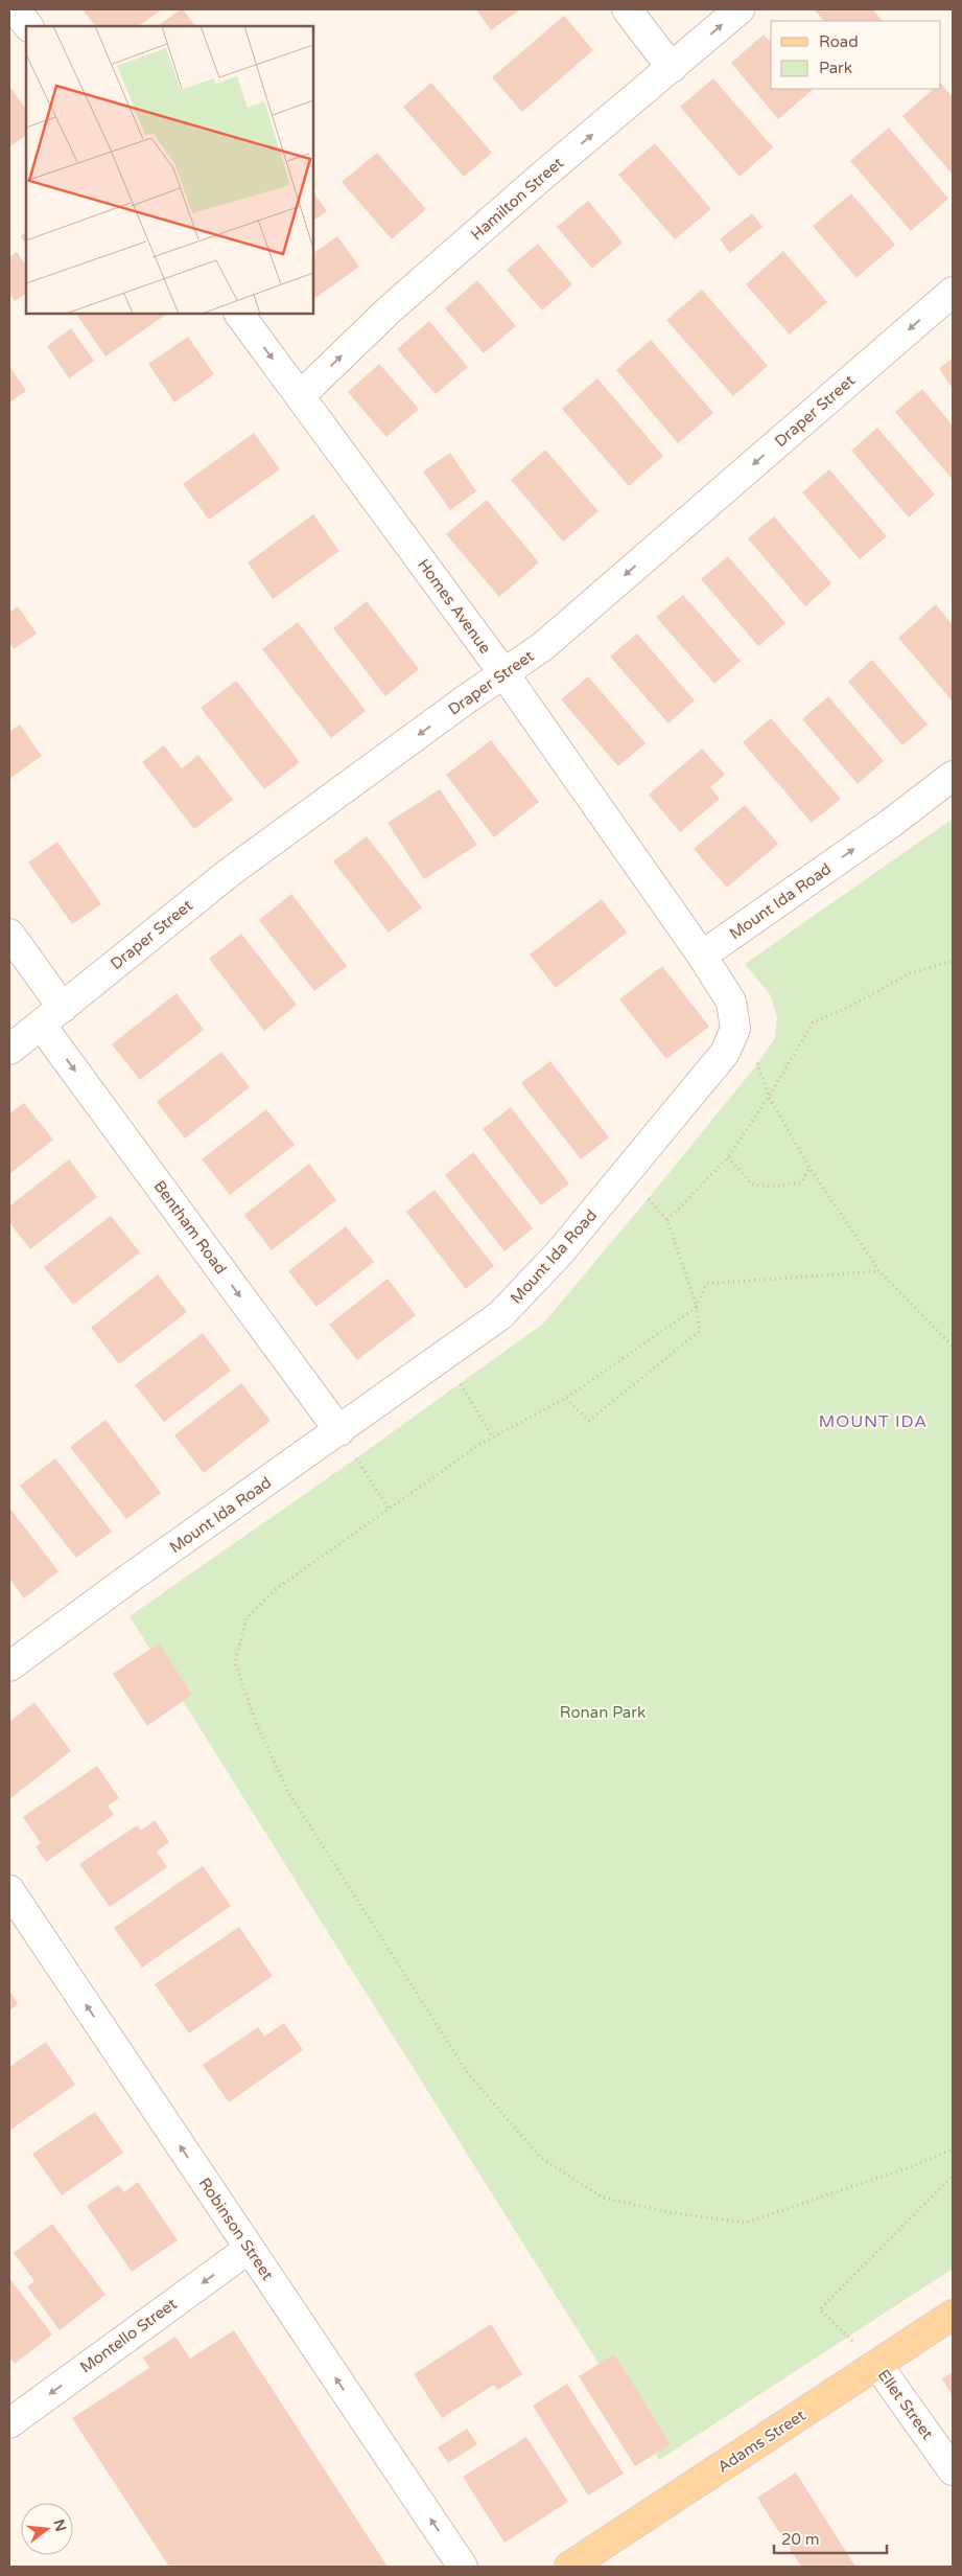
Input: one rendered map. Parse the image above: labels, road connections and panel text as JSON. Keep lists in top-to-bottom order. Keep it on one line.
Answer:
{"streets":{"main road":["Adams Street"],"street":["Hamilton Street","Draper Street","Homes Avenue","Mount Ida Road","Bentham Road","Robinson Street","Montello Street","Ellet Street"]},"crossings":[["Hamilton Street","Homes Avenue"],["Draper Street","Homes Avenue"],["Draper Street","Bentham Road"],["Homes Avenue","Mount Ida Road"],["Mount Ida Road","Bentham Road"],["Robinson Street","Montello Street"],["Ellet Street","Adams Street"]],"one_way":["Hamilton Street","Draper Street","Bentham Road","Robinson Street","Montello Street"],"districts":["MOUNT IDA"],"parks":["Ronan Park"],"legend":["Road","Park"],"scale_bar":"20 m","north":"right"}
